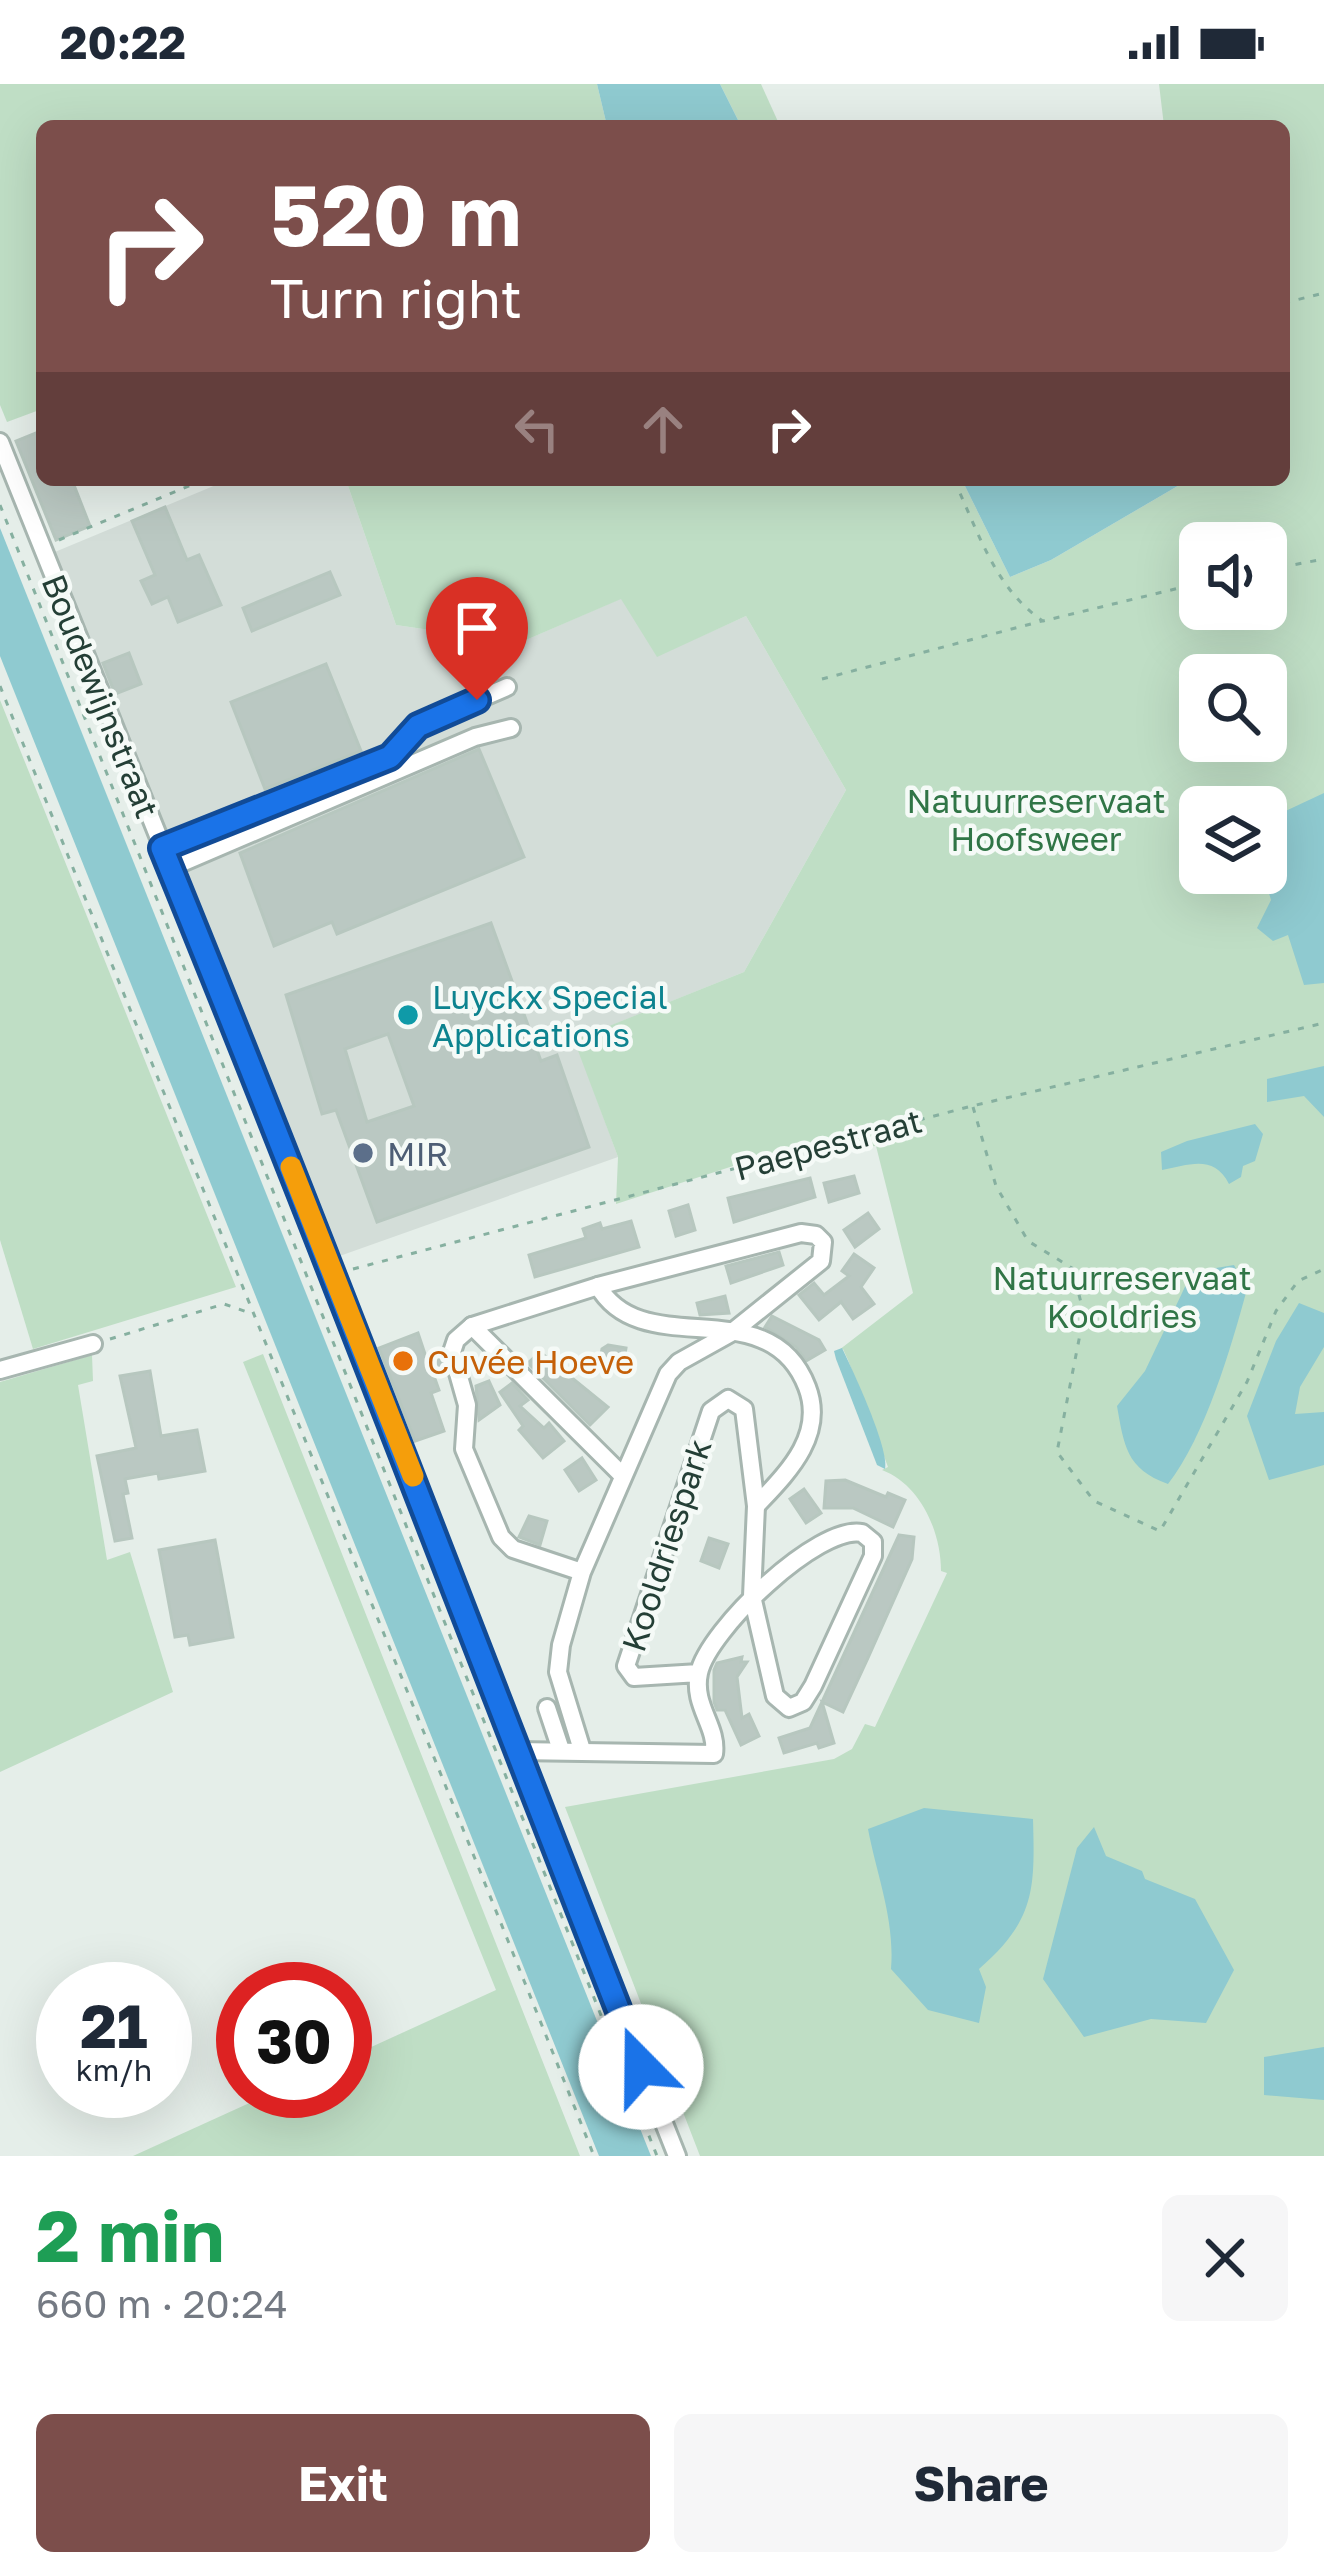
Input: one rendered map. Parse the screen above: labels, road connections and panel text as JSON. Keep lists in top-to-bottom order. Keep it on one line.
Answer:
{"streets":{"street":["Boudewijnstraat","Kooldriespark"],"path":["Paepestraat"]},"crossings":[["Boudewijnstraat","Paepestraat"]],"parks":["Natuurreservaat Hoofsweer","Natuurreservaat Kooldries"],"places":["Luyckx Special Applications","MIR","Cuvée Hoeve"],"page":{"status":"20:22","turn":["520 m","Turn right"],"speed":"21 km/h","limit":"30","heading":["2 min","660 m · 20:24"],"buttons":["Exit","Share"]}}
